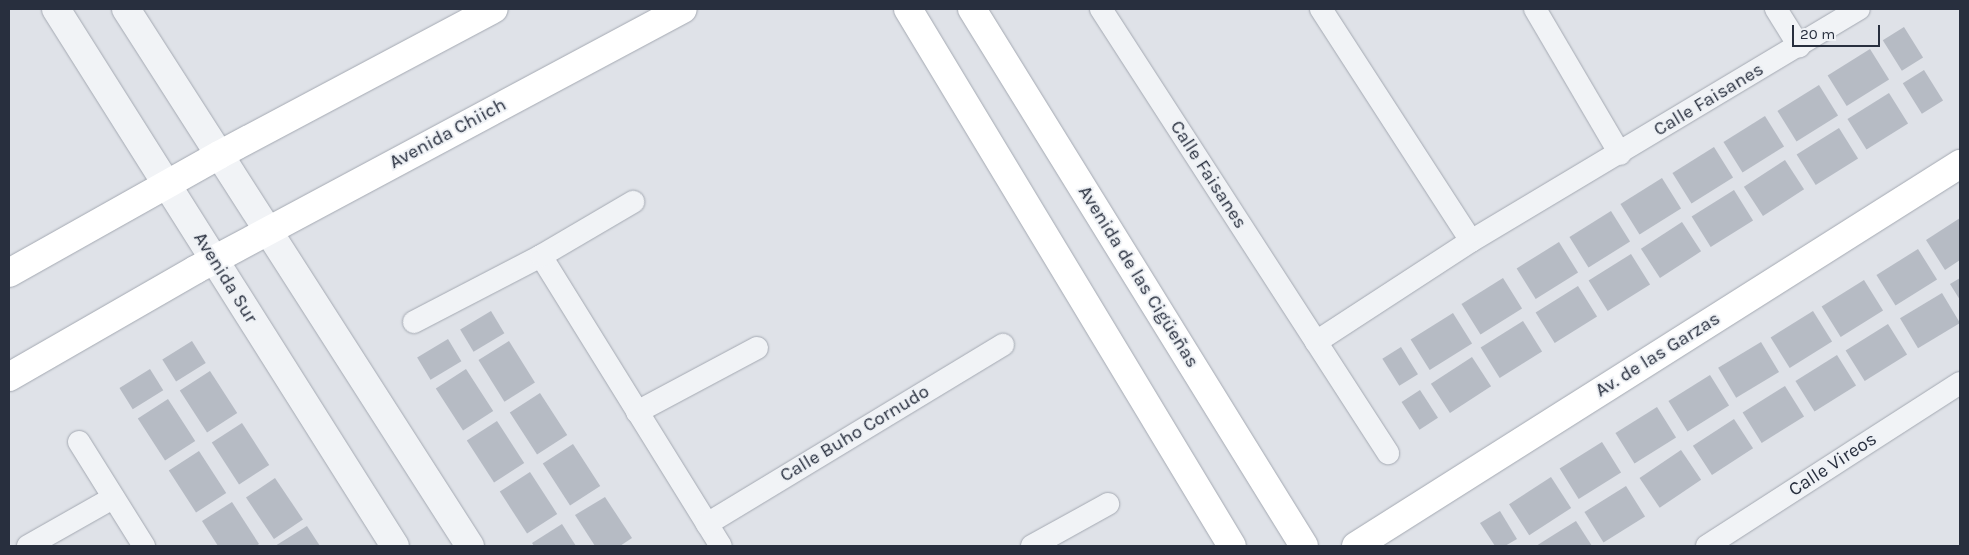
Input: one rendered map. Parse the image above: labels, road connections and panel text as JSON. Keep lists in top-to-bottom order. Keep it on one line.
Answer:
{"streets":{"main road":["Avenida Chiich","Avenida de las Cigüeñas","Av. de las Garzas"],"street":["Calle Faisanes","Avenida Sur","Calle Buho Cornudo","Calle Vireos"]},"crossings":[["Avenida Chiich","Avenida Sur"]],"scale_bar":"20 m"}
